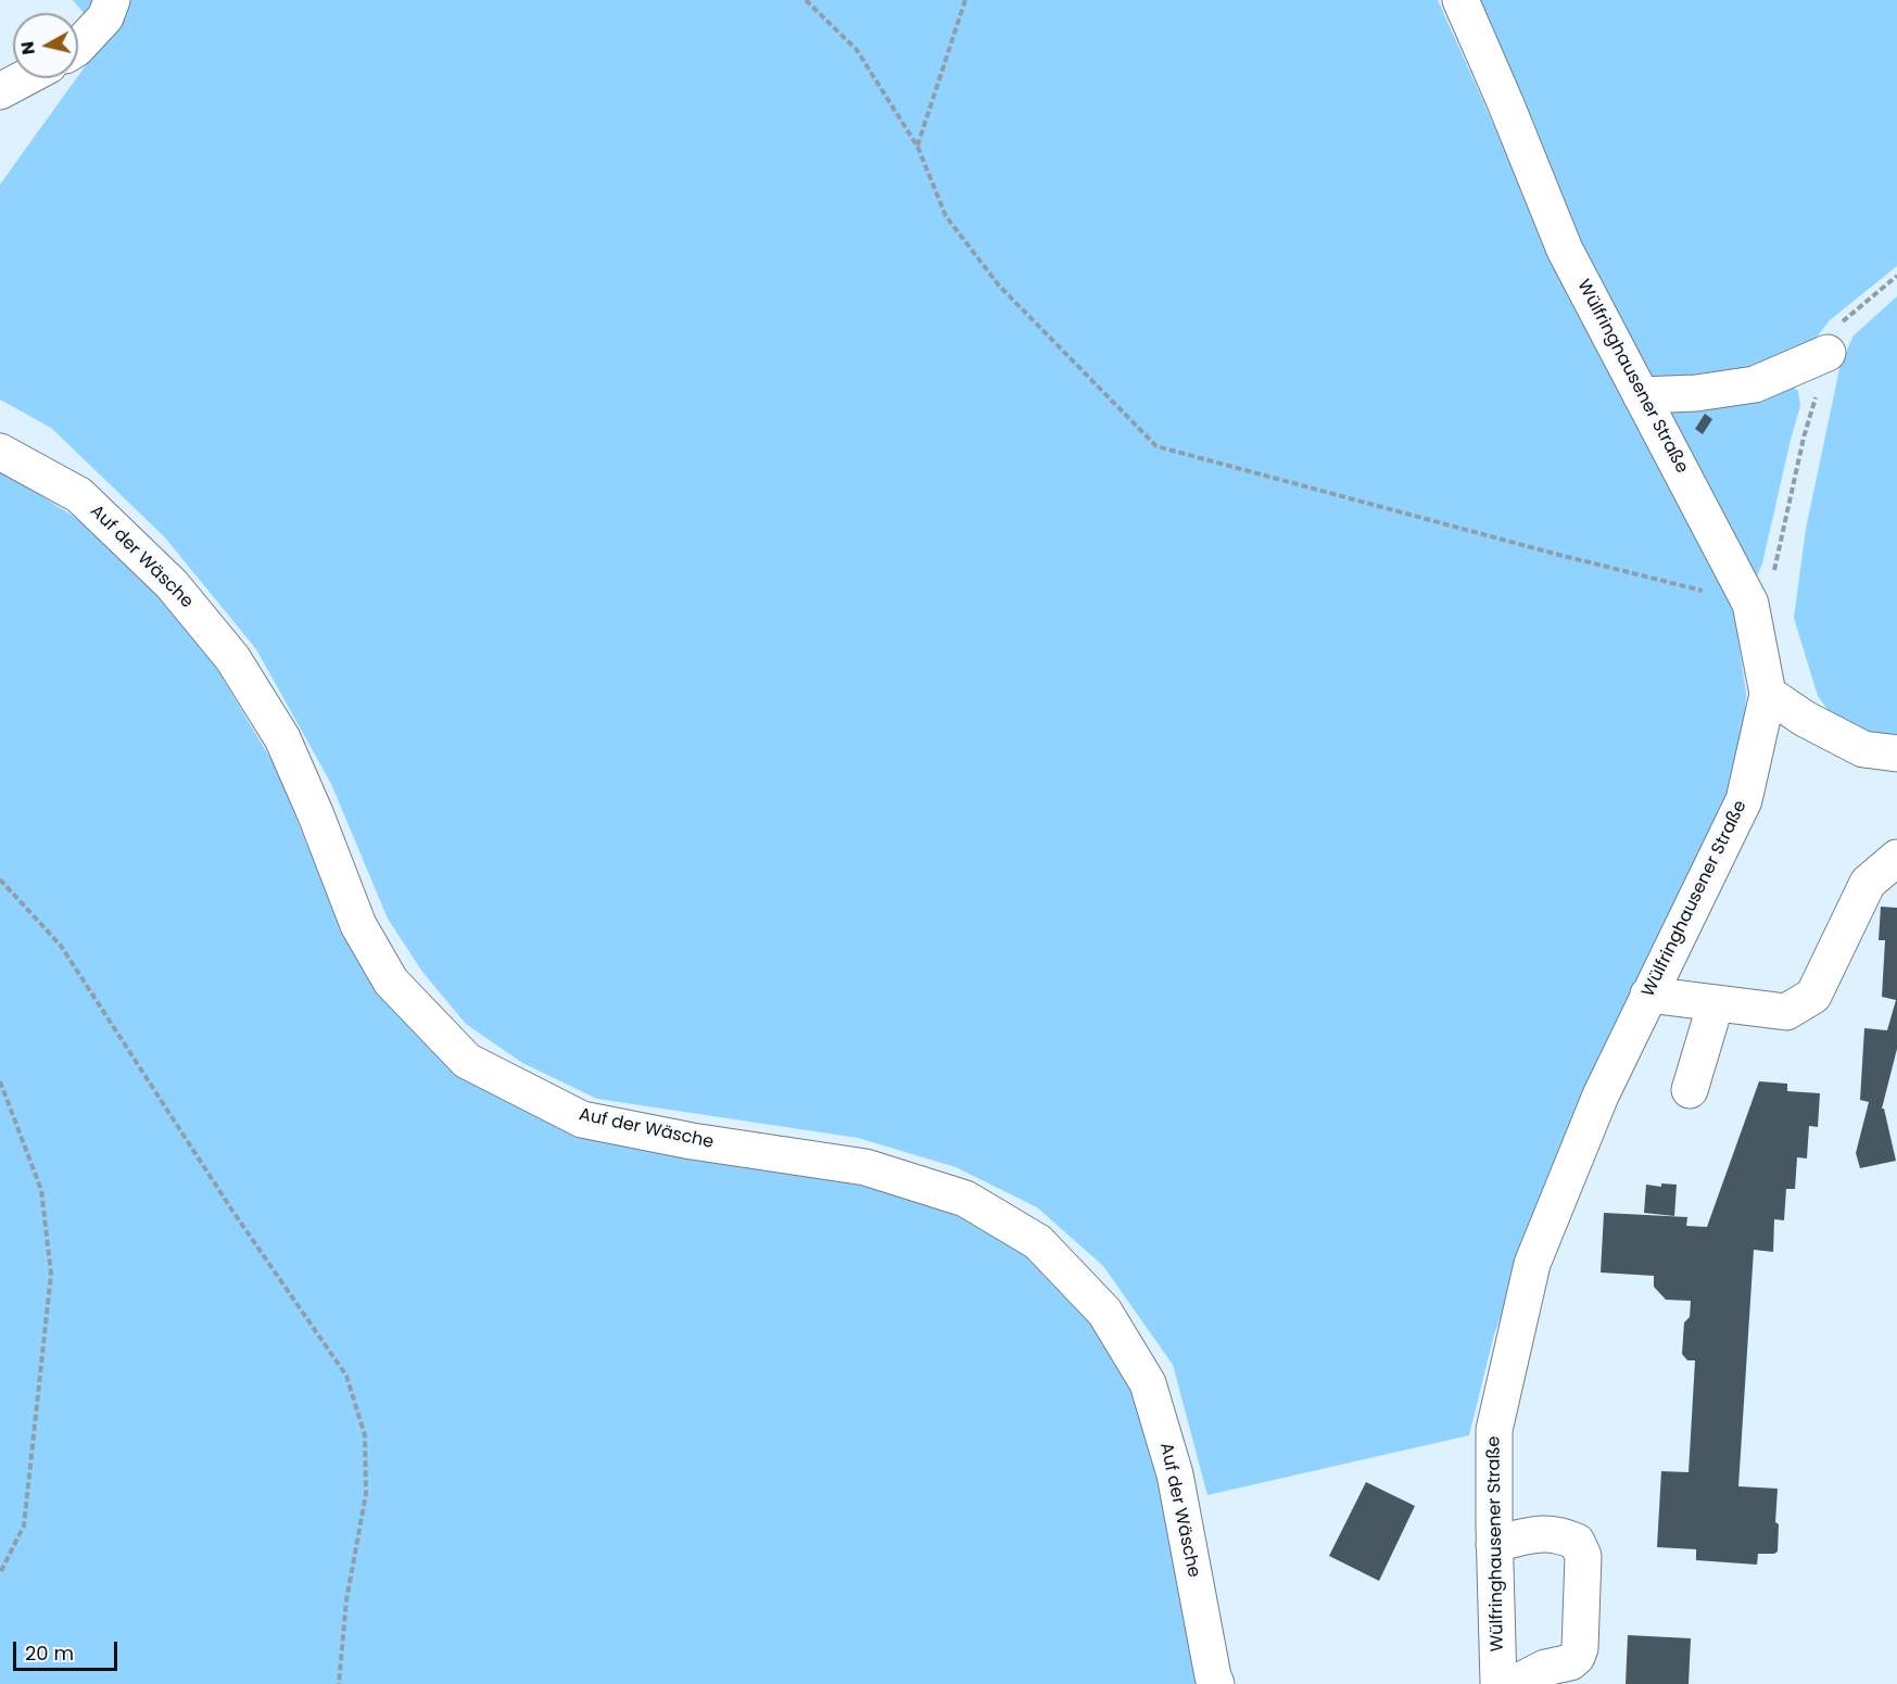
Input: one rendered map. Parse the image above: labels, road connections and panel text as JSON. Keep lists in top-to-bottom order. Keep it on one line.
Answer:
{"streets":{"street":["Wülfringhausener Straße","Auf der Wäsche"]},"scale_bar":"20 m","north":"left"}
